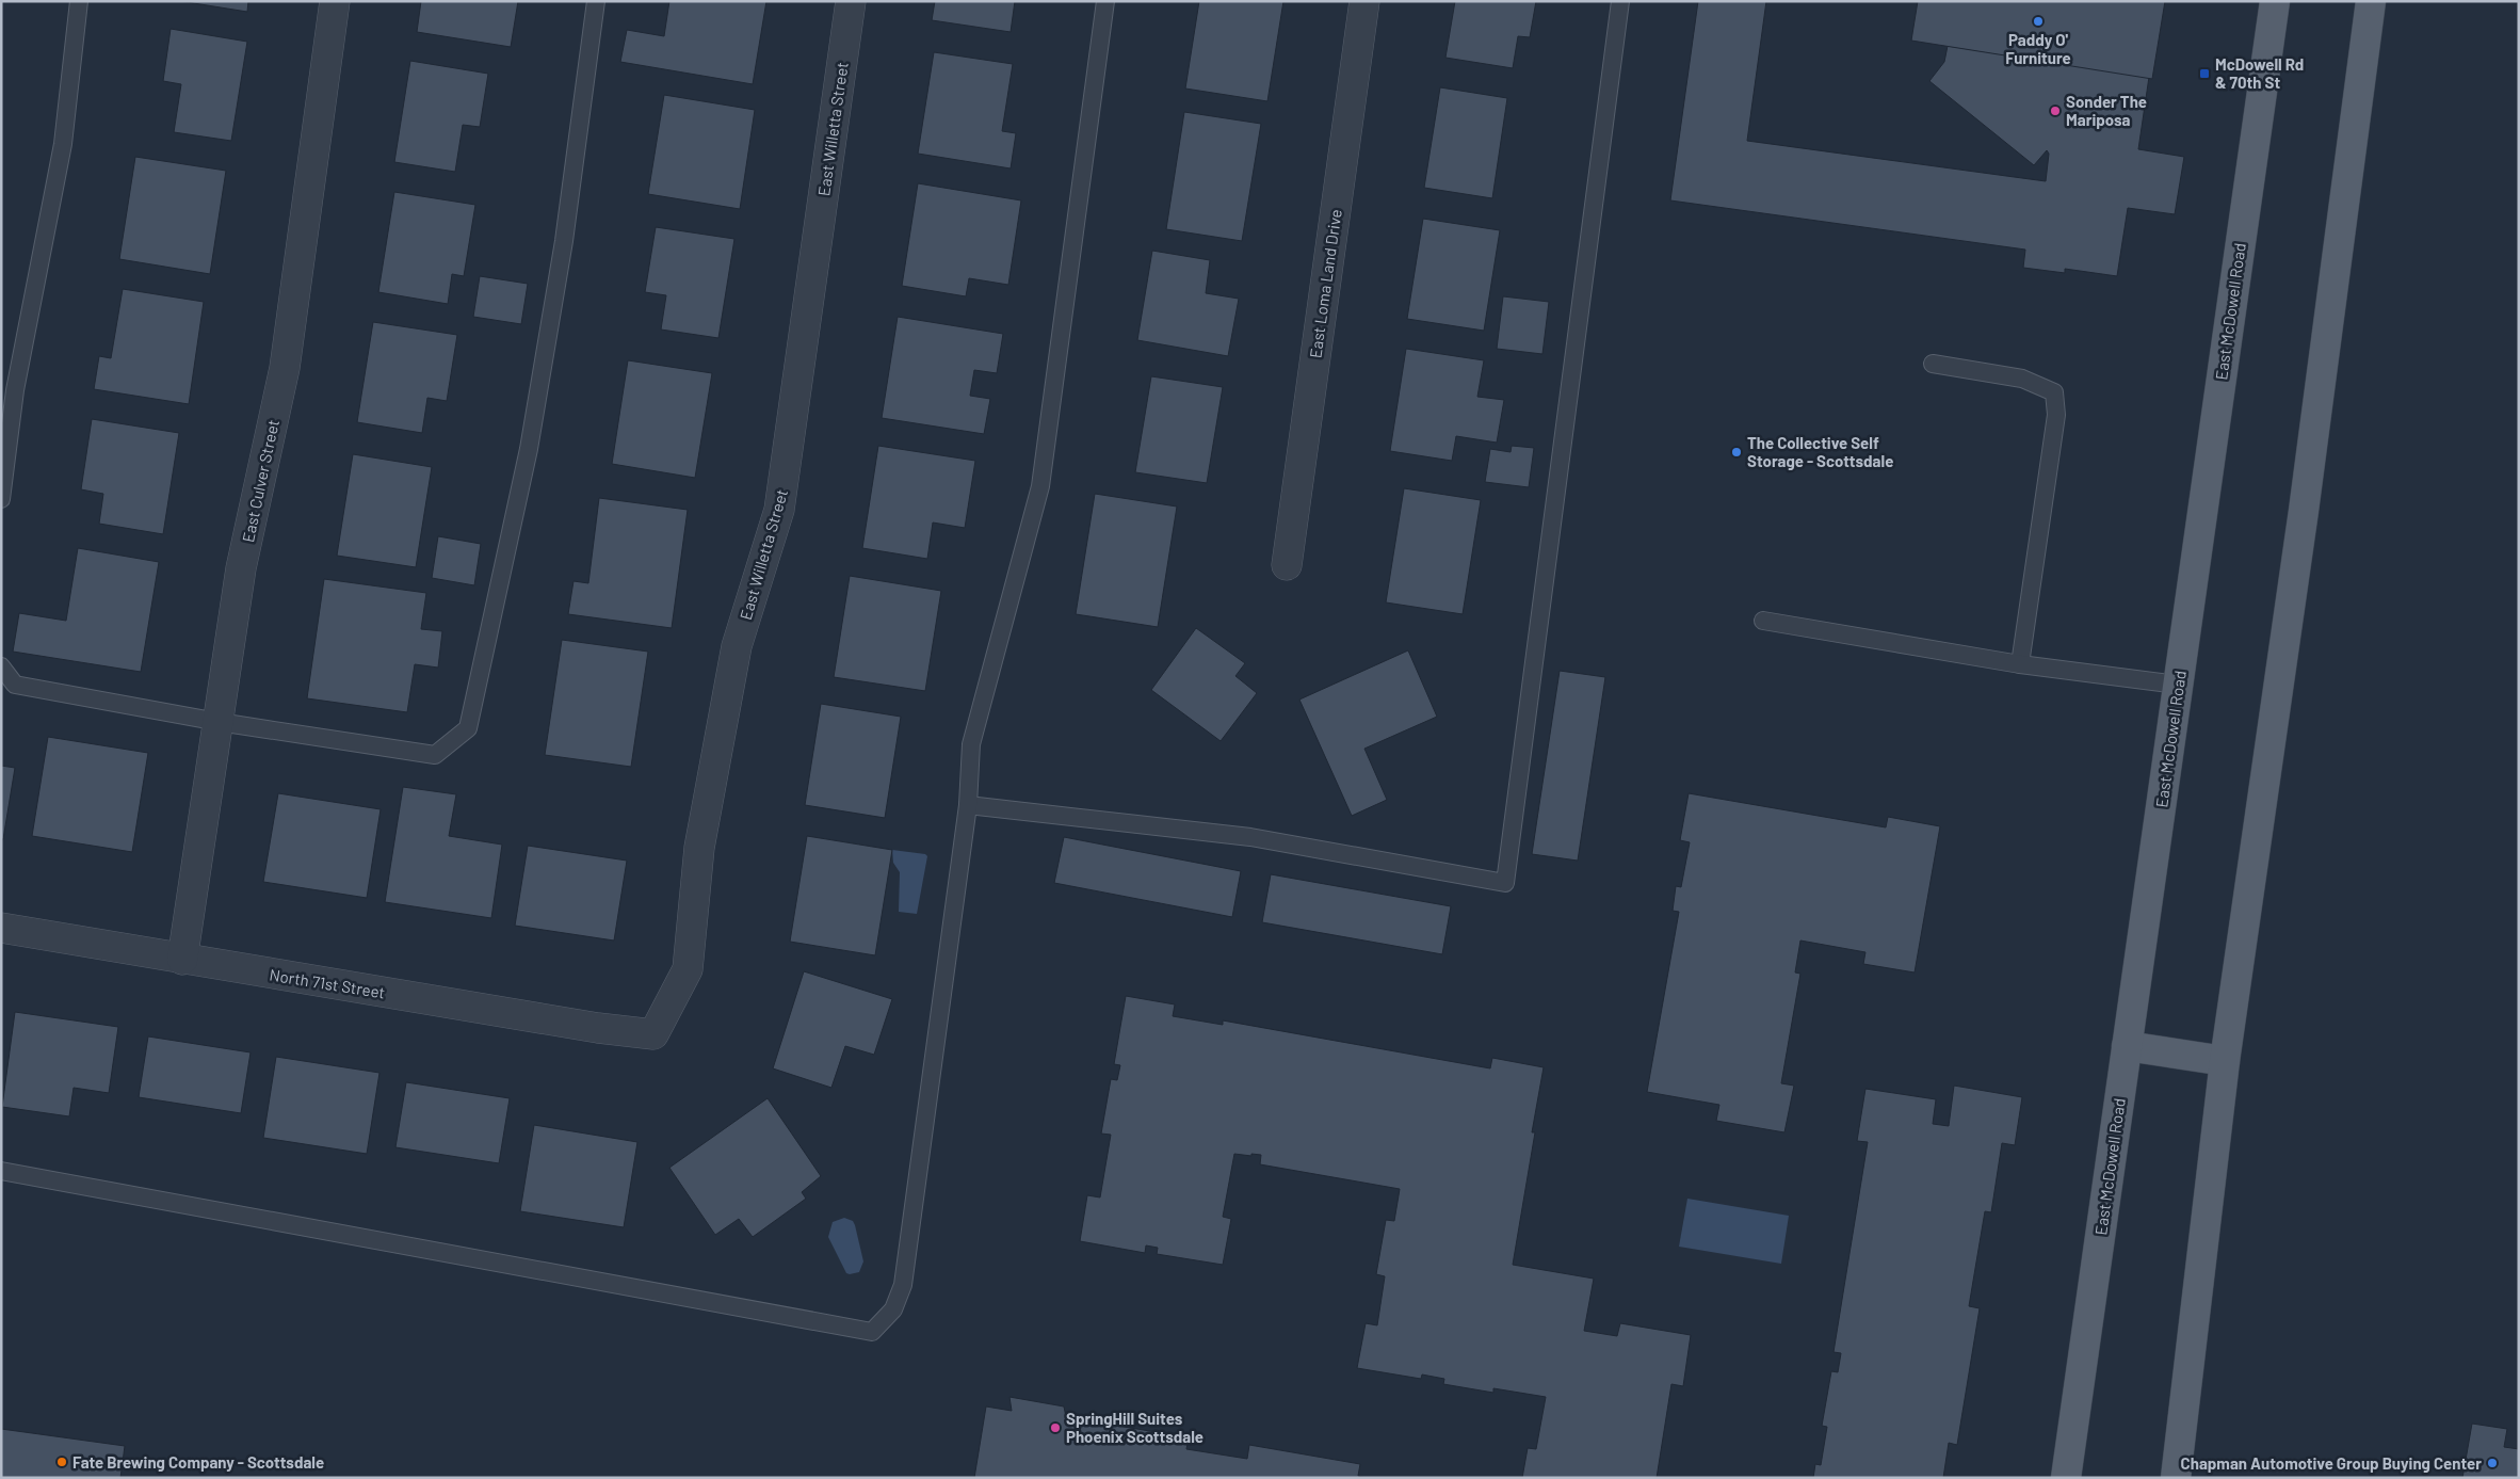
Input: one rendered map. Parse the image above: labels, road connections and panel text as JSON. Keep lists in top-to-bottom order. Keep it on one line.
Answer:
{"streets":{"main road":["East McDowell Road"],"street":["East Willetta Street","East Loma Land Drive","East Culver Street","North 71st Street"]},"crossings":[["East Willetta Street","North 71st Street"],["East Culver Street","North 71st Street"]],"places":{"other":["Paddy O' Furniture","Sonder The Mariposa","The Collective Self Storage - Scottsdale","SpringHill Suites Phoenix Scottsdale","Fate Brewing Company - Scottsdale","Chapman Automotive Group Buying Center"],"transit":["McDowell Rd & 70th St"]}}
